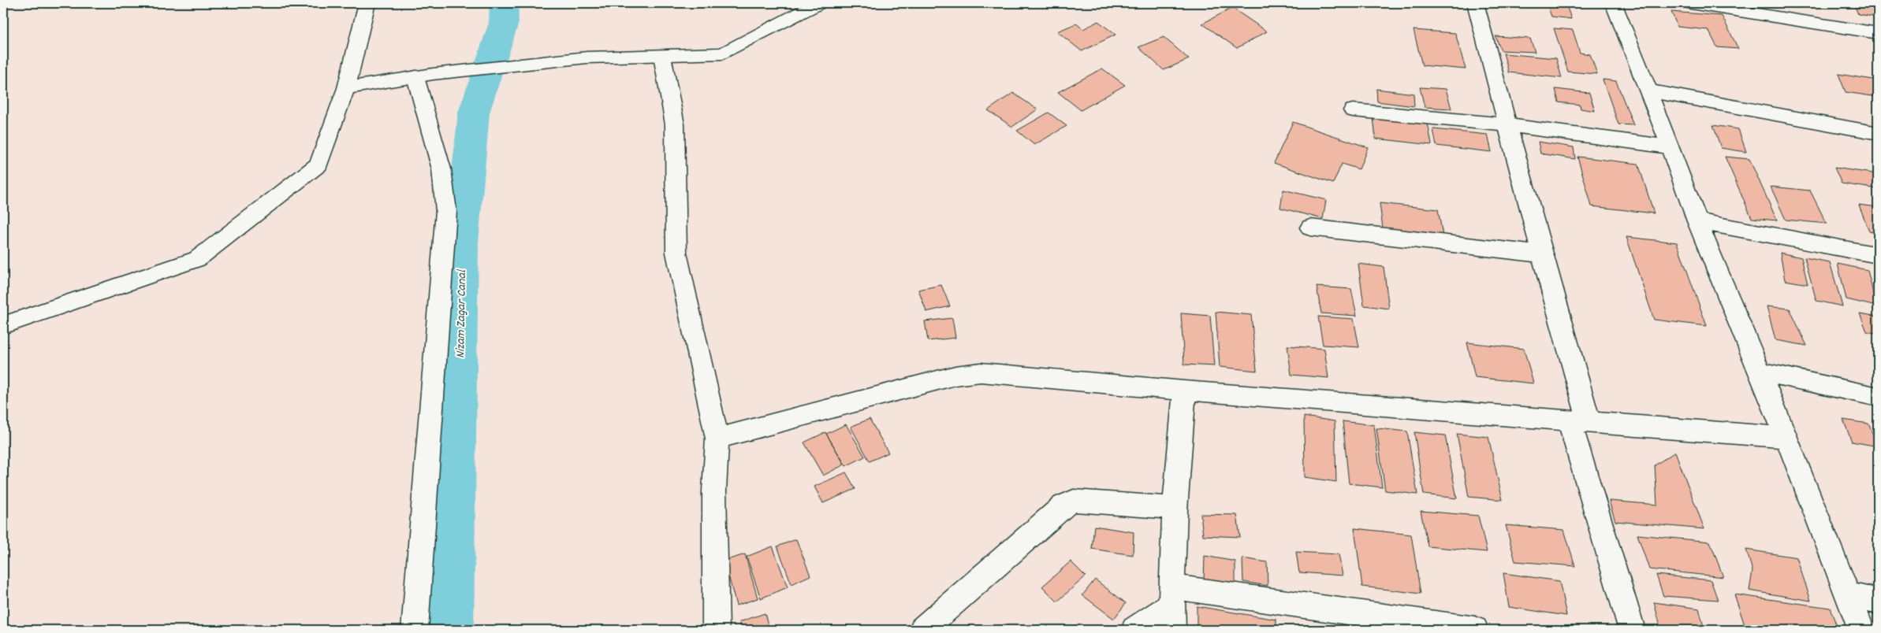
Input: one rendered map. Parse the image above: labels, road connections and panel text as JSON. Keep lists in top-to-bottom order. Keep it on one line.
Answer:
{"water":["Nizam Zagar Canal"]}
